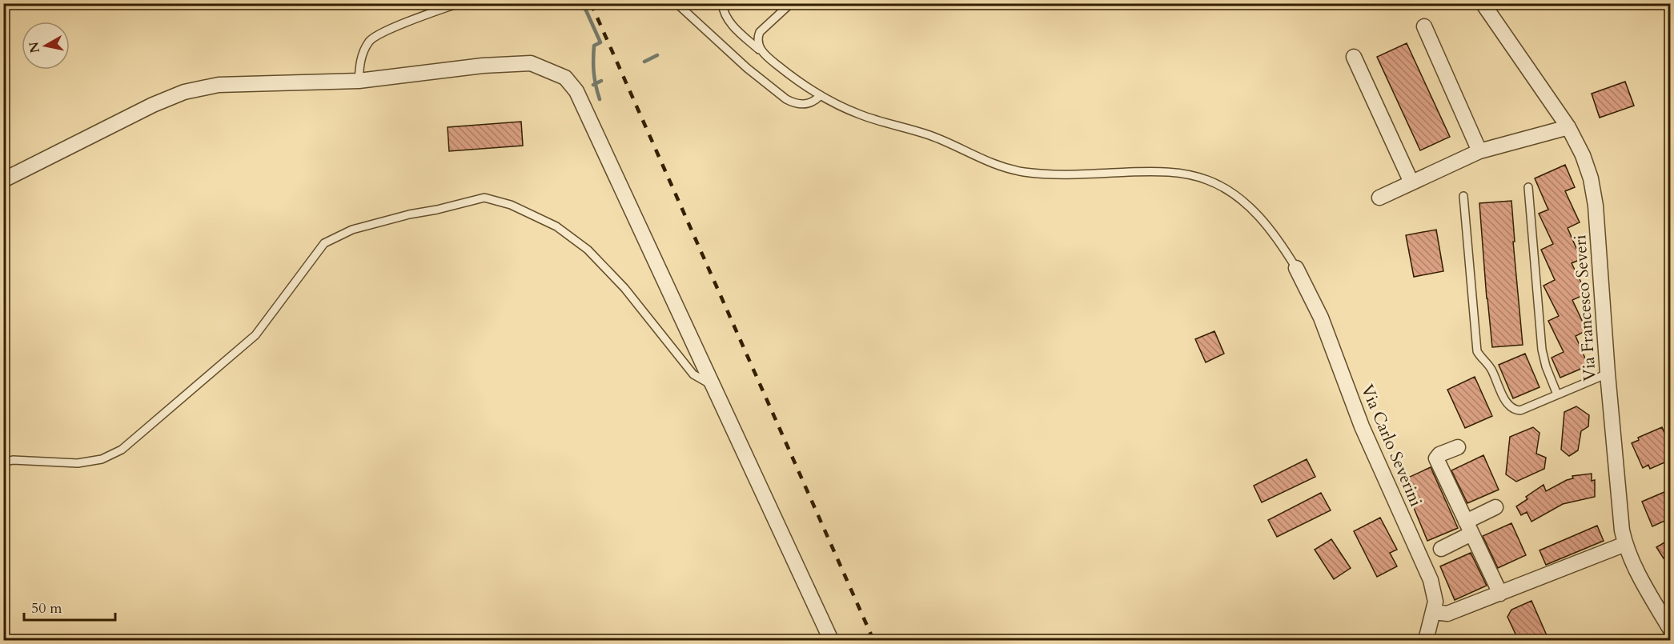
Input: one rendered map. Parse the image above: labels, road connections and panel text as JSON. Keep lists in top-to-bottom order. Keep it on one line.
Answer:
{"streets":{"street":["Via Francesco Severi","Via Carlo Severini"]},"scale_bar":"50 m","north":"left"}
